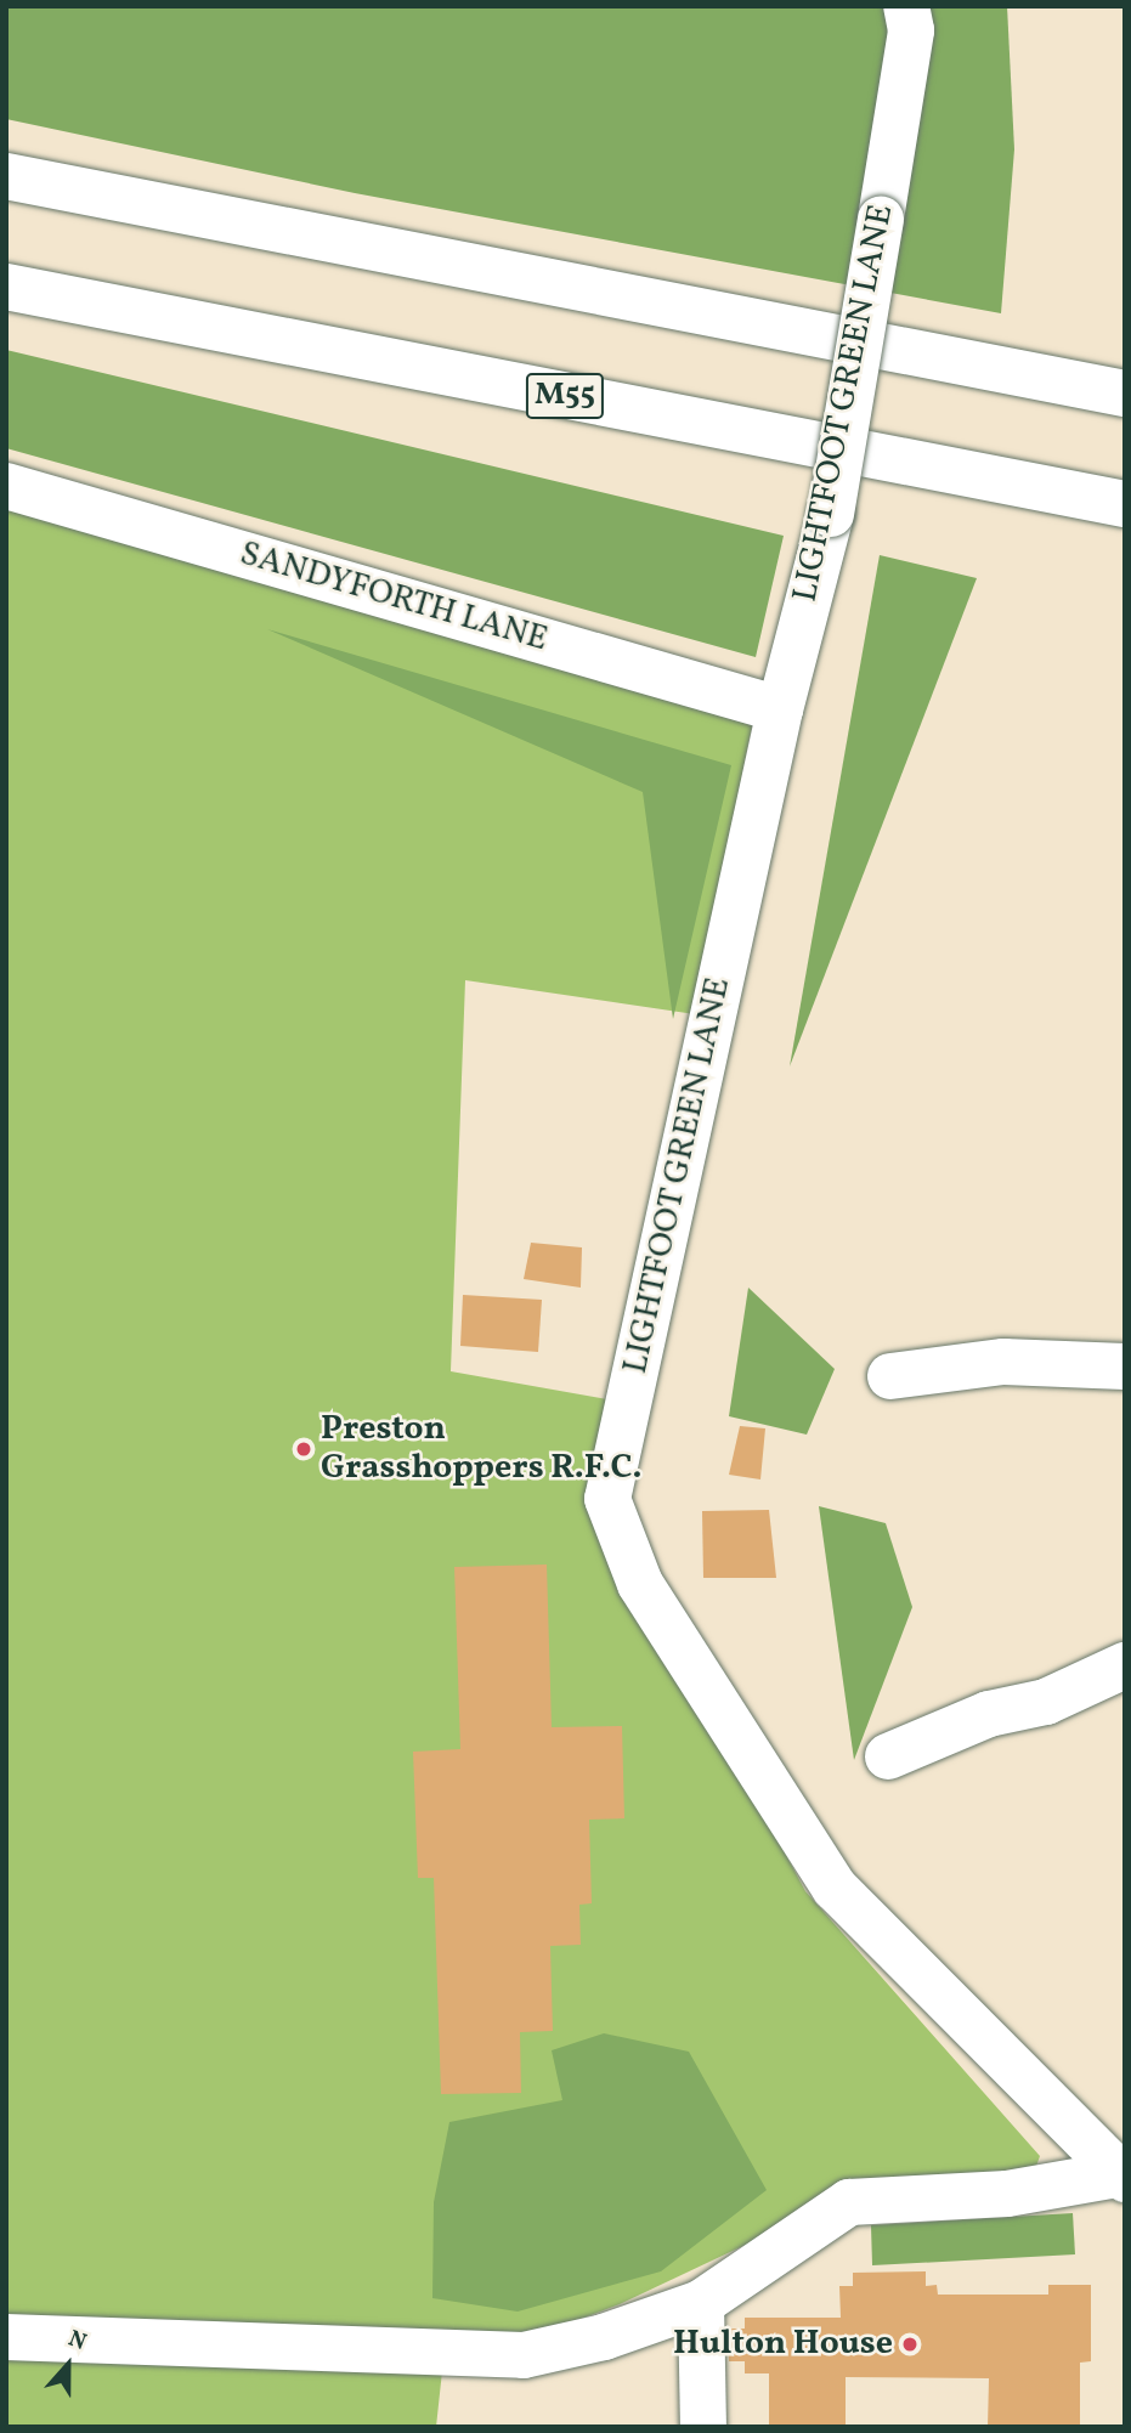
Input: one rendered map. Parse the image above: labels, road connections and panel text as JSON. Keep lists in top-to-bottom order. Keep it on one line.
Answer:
{"streets":{"main road":["M55","LIGHTFOOT GREEN LANE","SANDYFORTH LANE"]},"crossings":[["LIGHTFOOT GREEN LANE","SANDYFORTH LANE"]],"places":["Preston Grasshoppers R.F.C.","Hulton House"],"north":"top"}
